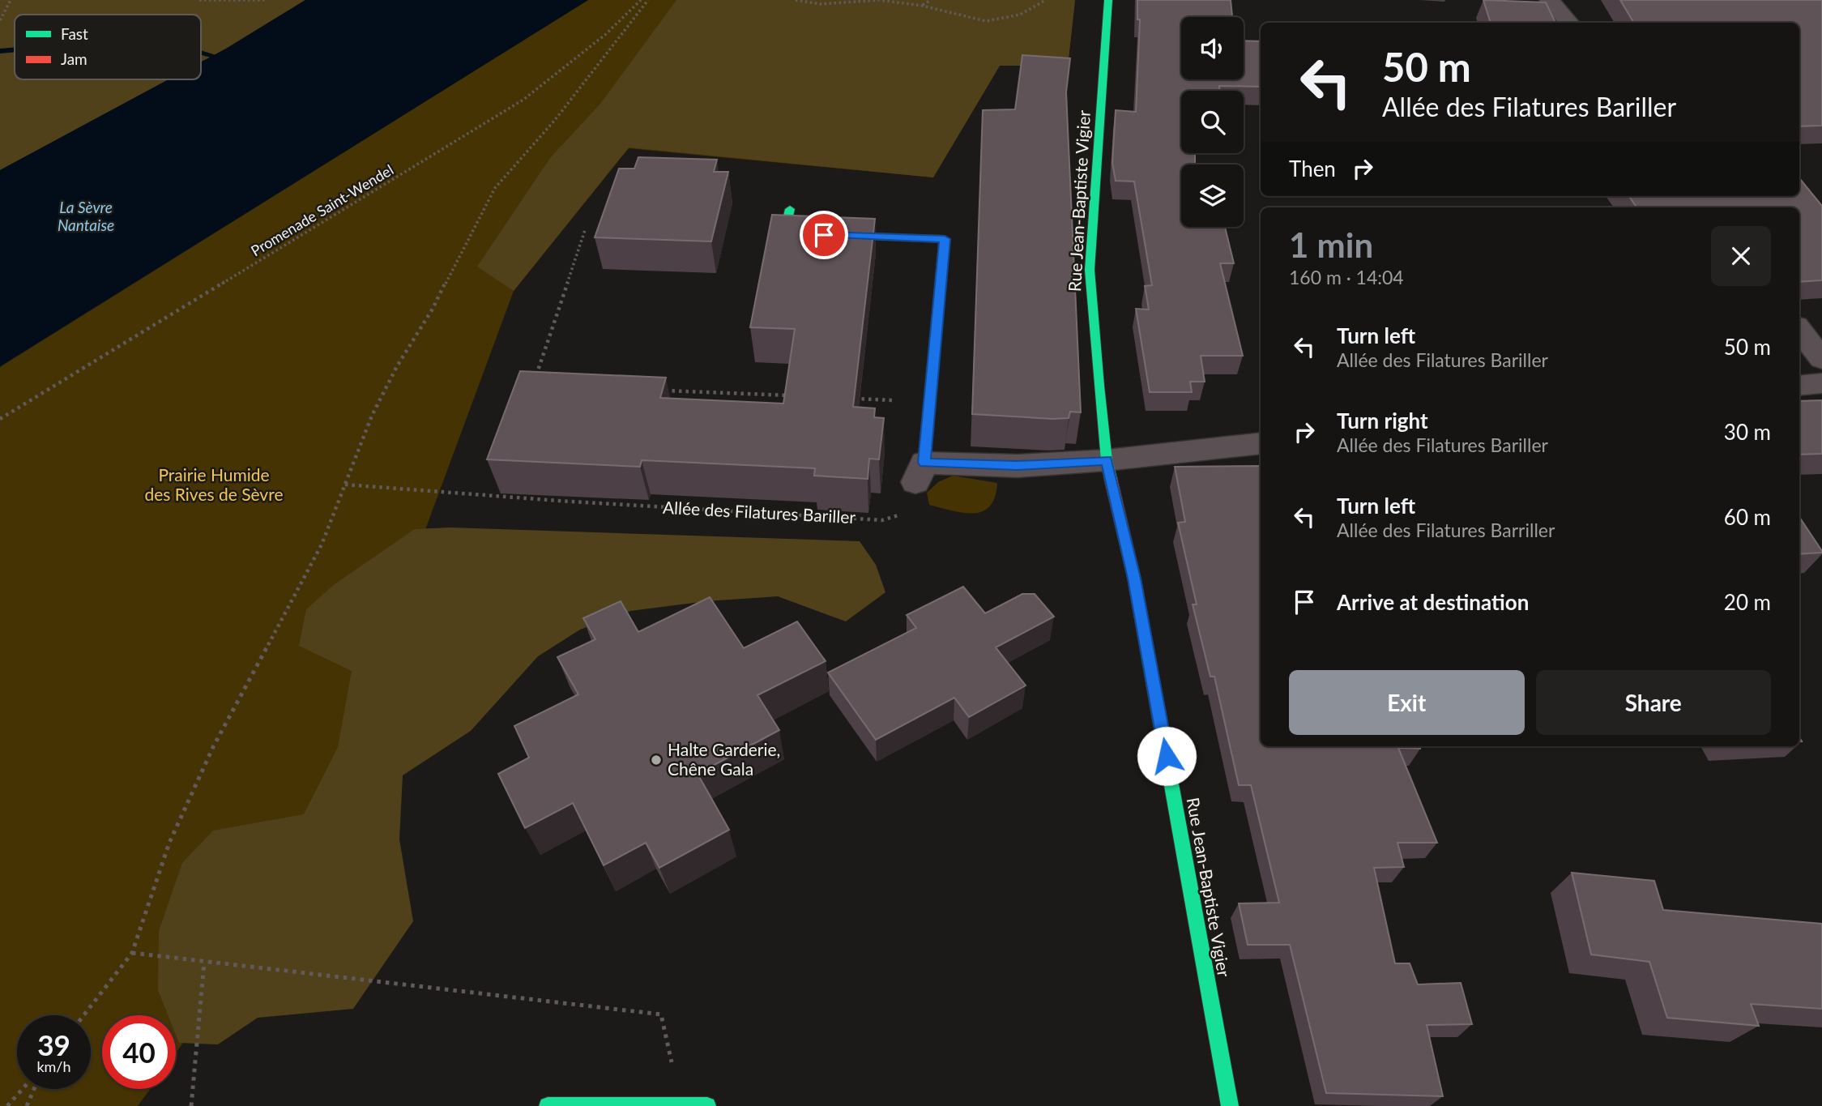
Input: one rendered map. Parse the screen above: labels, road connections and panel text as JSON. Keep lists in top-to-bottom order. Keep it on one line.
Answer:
{"streets":{"street":["Rue Jean-Baptiste Vigier"],"path":["Promenade Saint-Wendel","Allée des Filatures Bariller"]},"water":["La Sèvre Nantaise"],"parks":["Prairie Humide des Rives de Sèvre"],"places":["Halte Garderie, Chêne Gala"],"legend":["Fast","Jam"],"page":{"turn":["50 m","Allée des Filatures Bariller"],"then":"Then","heading":["1 min","160 m · 14:04"],"list":[{"name":"Turn left","note":"Allée des Filatures Bariller","value":"50 m"},{"name":"Turn right","note":"Allée des Filatures Bariller","value":"30 m"},{"name":"Turn left","note":"Allée des Filatures Barriller","value":"60 m"},{"name":"Arrive at destination","value":"20 m"}],"buttons":["Exit","Share"],"speed":"39 km/h","limit":"40"}}
